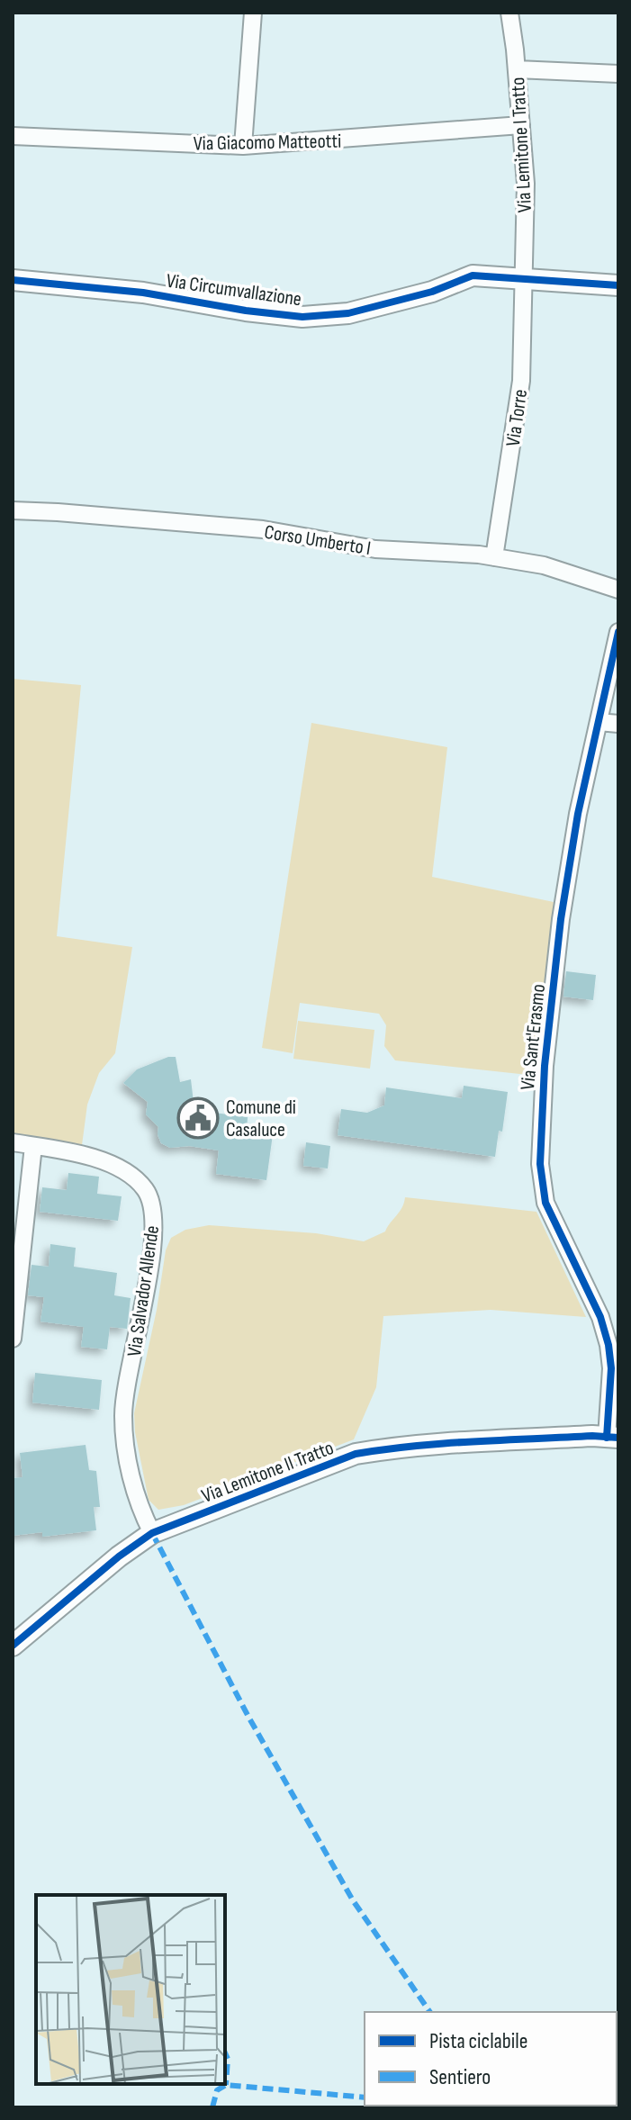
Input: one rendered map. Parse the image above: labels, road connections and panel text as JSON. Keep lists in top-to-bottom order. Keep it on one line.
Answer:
{"streets":{"street":["Via Giacomo Matteotti","Via Lemitone I Tratto","Via Circumvallazione","Via Torre","Corso Umberto I","Via Sant'Erasmo","Via Salvador Allende","Via Lemitone II Tratto"]},"crossings":[["Via Giacomo Matteotti","Via Lemitone I Tratto"],["Via Lemitone I Tratto","Via Circumvallazione"],["Via Lemitone I Tratto","Via Torre"],["Via Circumvallazione","Via Torre"],["Via Torre","Corso Umberto I"],["Via Sant'Erasmo","Via Lemitone II Tratto"],["Via Salvador Allende","Via Lemitone II Tratto"]],"places":{"public building":["Comune di Casaluce"]},"legend":["Pista ciclabile","Sentiero"]}
